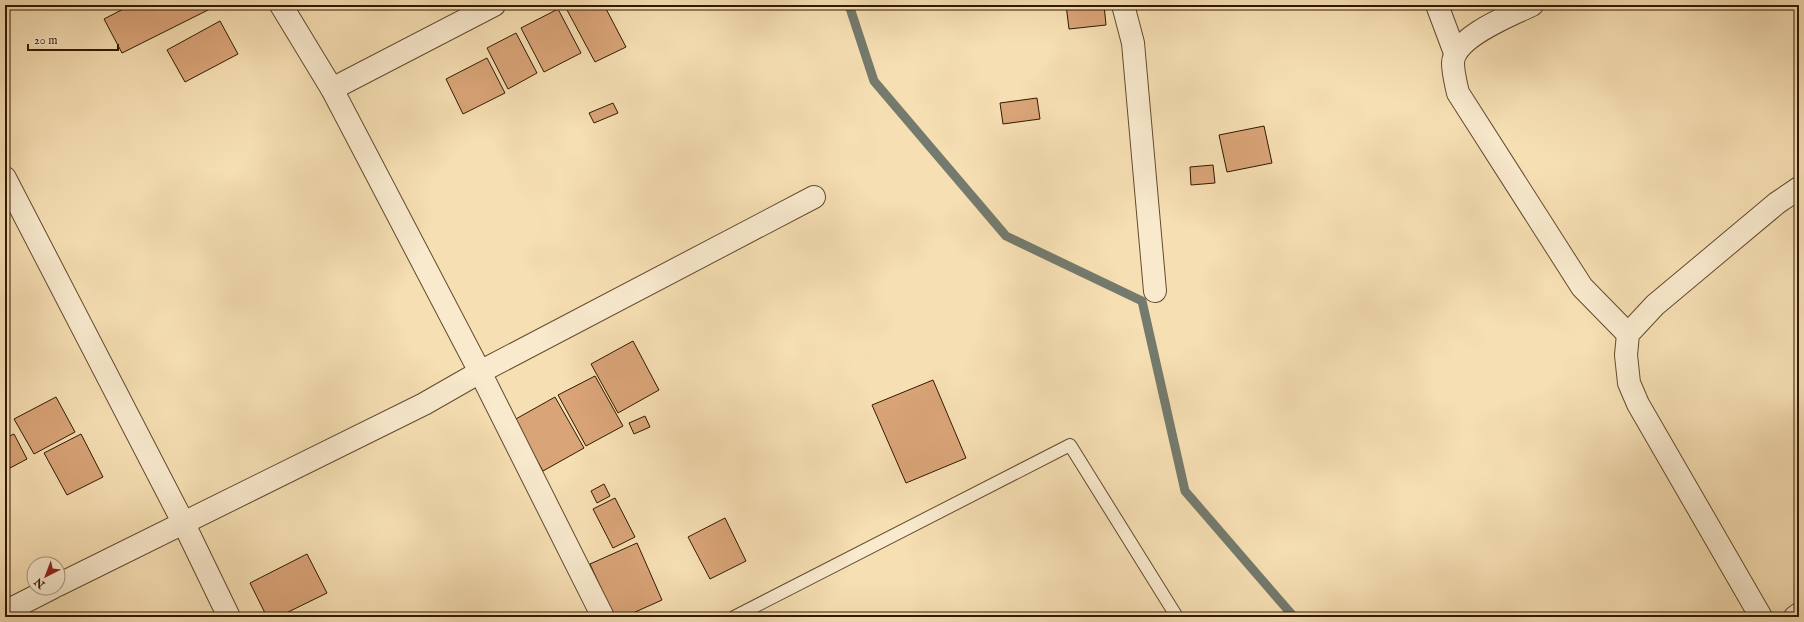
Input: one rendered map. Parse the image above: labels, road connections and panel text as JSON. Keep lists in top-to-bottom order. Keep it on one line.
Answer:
{"scale_bar":"20 m","north":"bottom left"}
